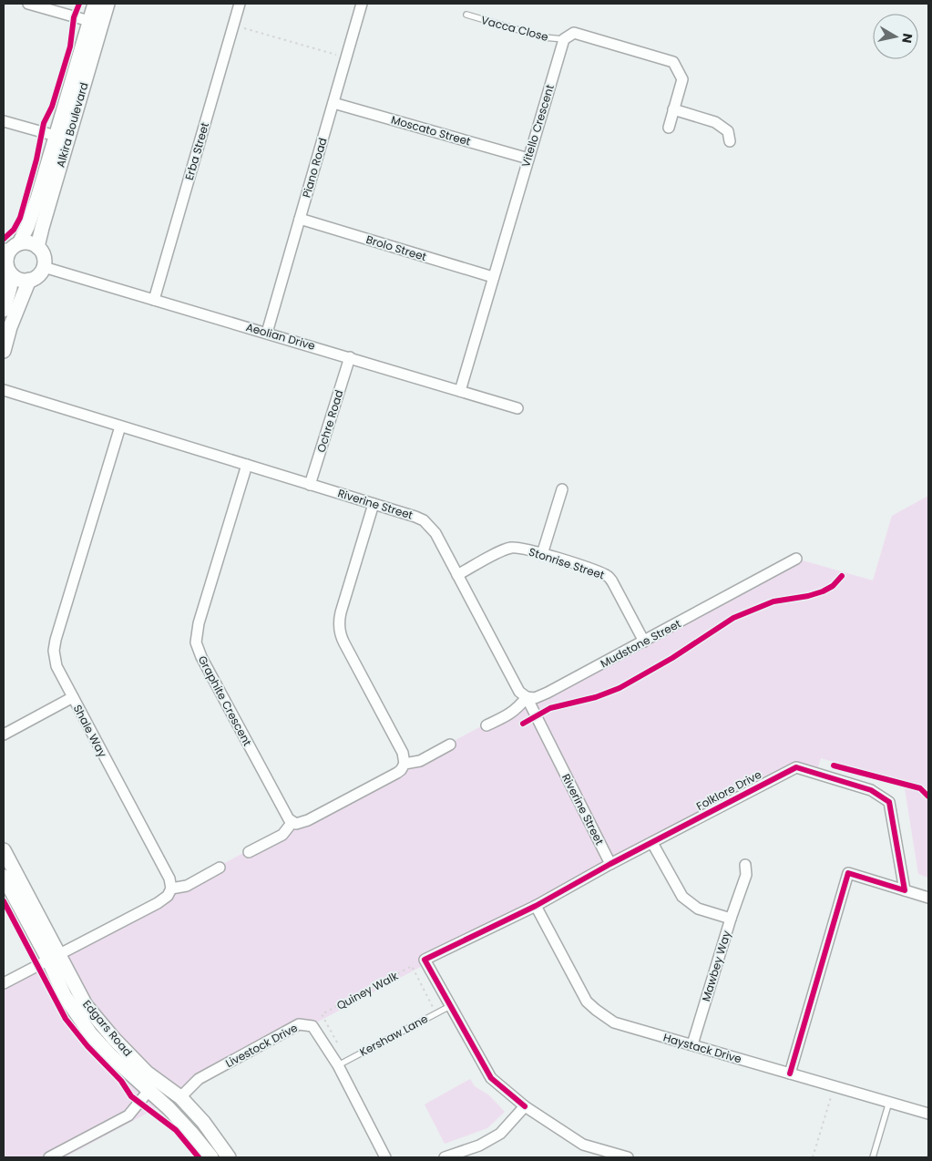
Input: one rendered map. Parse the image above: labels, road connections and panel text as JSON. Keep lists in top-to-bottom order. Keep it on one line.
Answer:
{"streets":{"street":["Alkira Boulevard","Vitello Crescent","Moscato Street","Erba Street","Piano Road","Brolo Street","Aeolian Drive","Ochre Road","Riverine Street","Stonrise Street","Mudstone Street","Graphite Crescent","Shale Way","Folklore Drive","Mawbey Way","Edgars Road","Livestock Drive","Haystack Drive"],"lane":["Vacca Close","Kershaw Lane"],"path":["Quiney Walk"]},"crossings":[["Vacca Close","Vitello Crescent"],["Alkira Boulevard","Aeolian Drive"],["Vitello Crescent","Moscato Street"],["Vitello Crescent","Brolo Street"],["Vitello Crescent","Aeolian Drive"],["Moscato Street","Piano Road"],["Erba Street","Aeolian Drive"],["Piano Road","Brolo Street"],["Piano Road","Aeolian Drive"],["Aeolian Drive","Ochre Road"],["Ochre Road","Riverine Street"],["Riverine Street","Stonrise Street"],["Riverine Street","Mudstone Street"],["Riverine Street","Graphite Crescent"],["Riverine Street","Shale Way"],["Riverine Street","Folklore Drive"],["Stonrise Street","Mudstone Street"],["Folklore Drive","Mawbey Way"],["Folklore Drive","Kershaw Lane"],["Folklore Drive","Haystack Drive"],["Mawbey Way","Haystack Drive"],["Quiney Walk","Kershaw Lane"],["Quiney Walk","Livestock Drive"],["Edgars Road","Livestock Drive"],["Kershaw Lane","Livestock Drive"]],"north":"right"}
